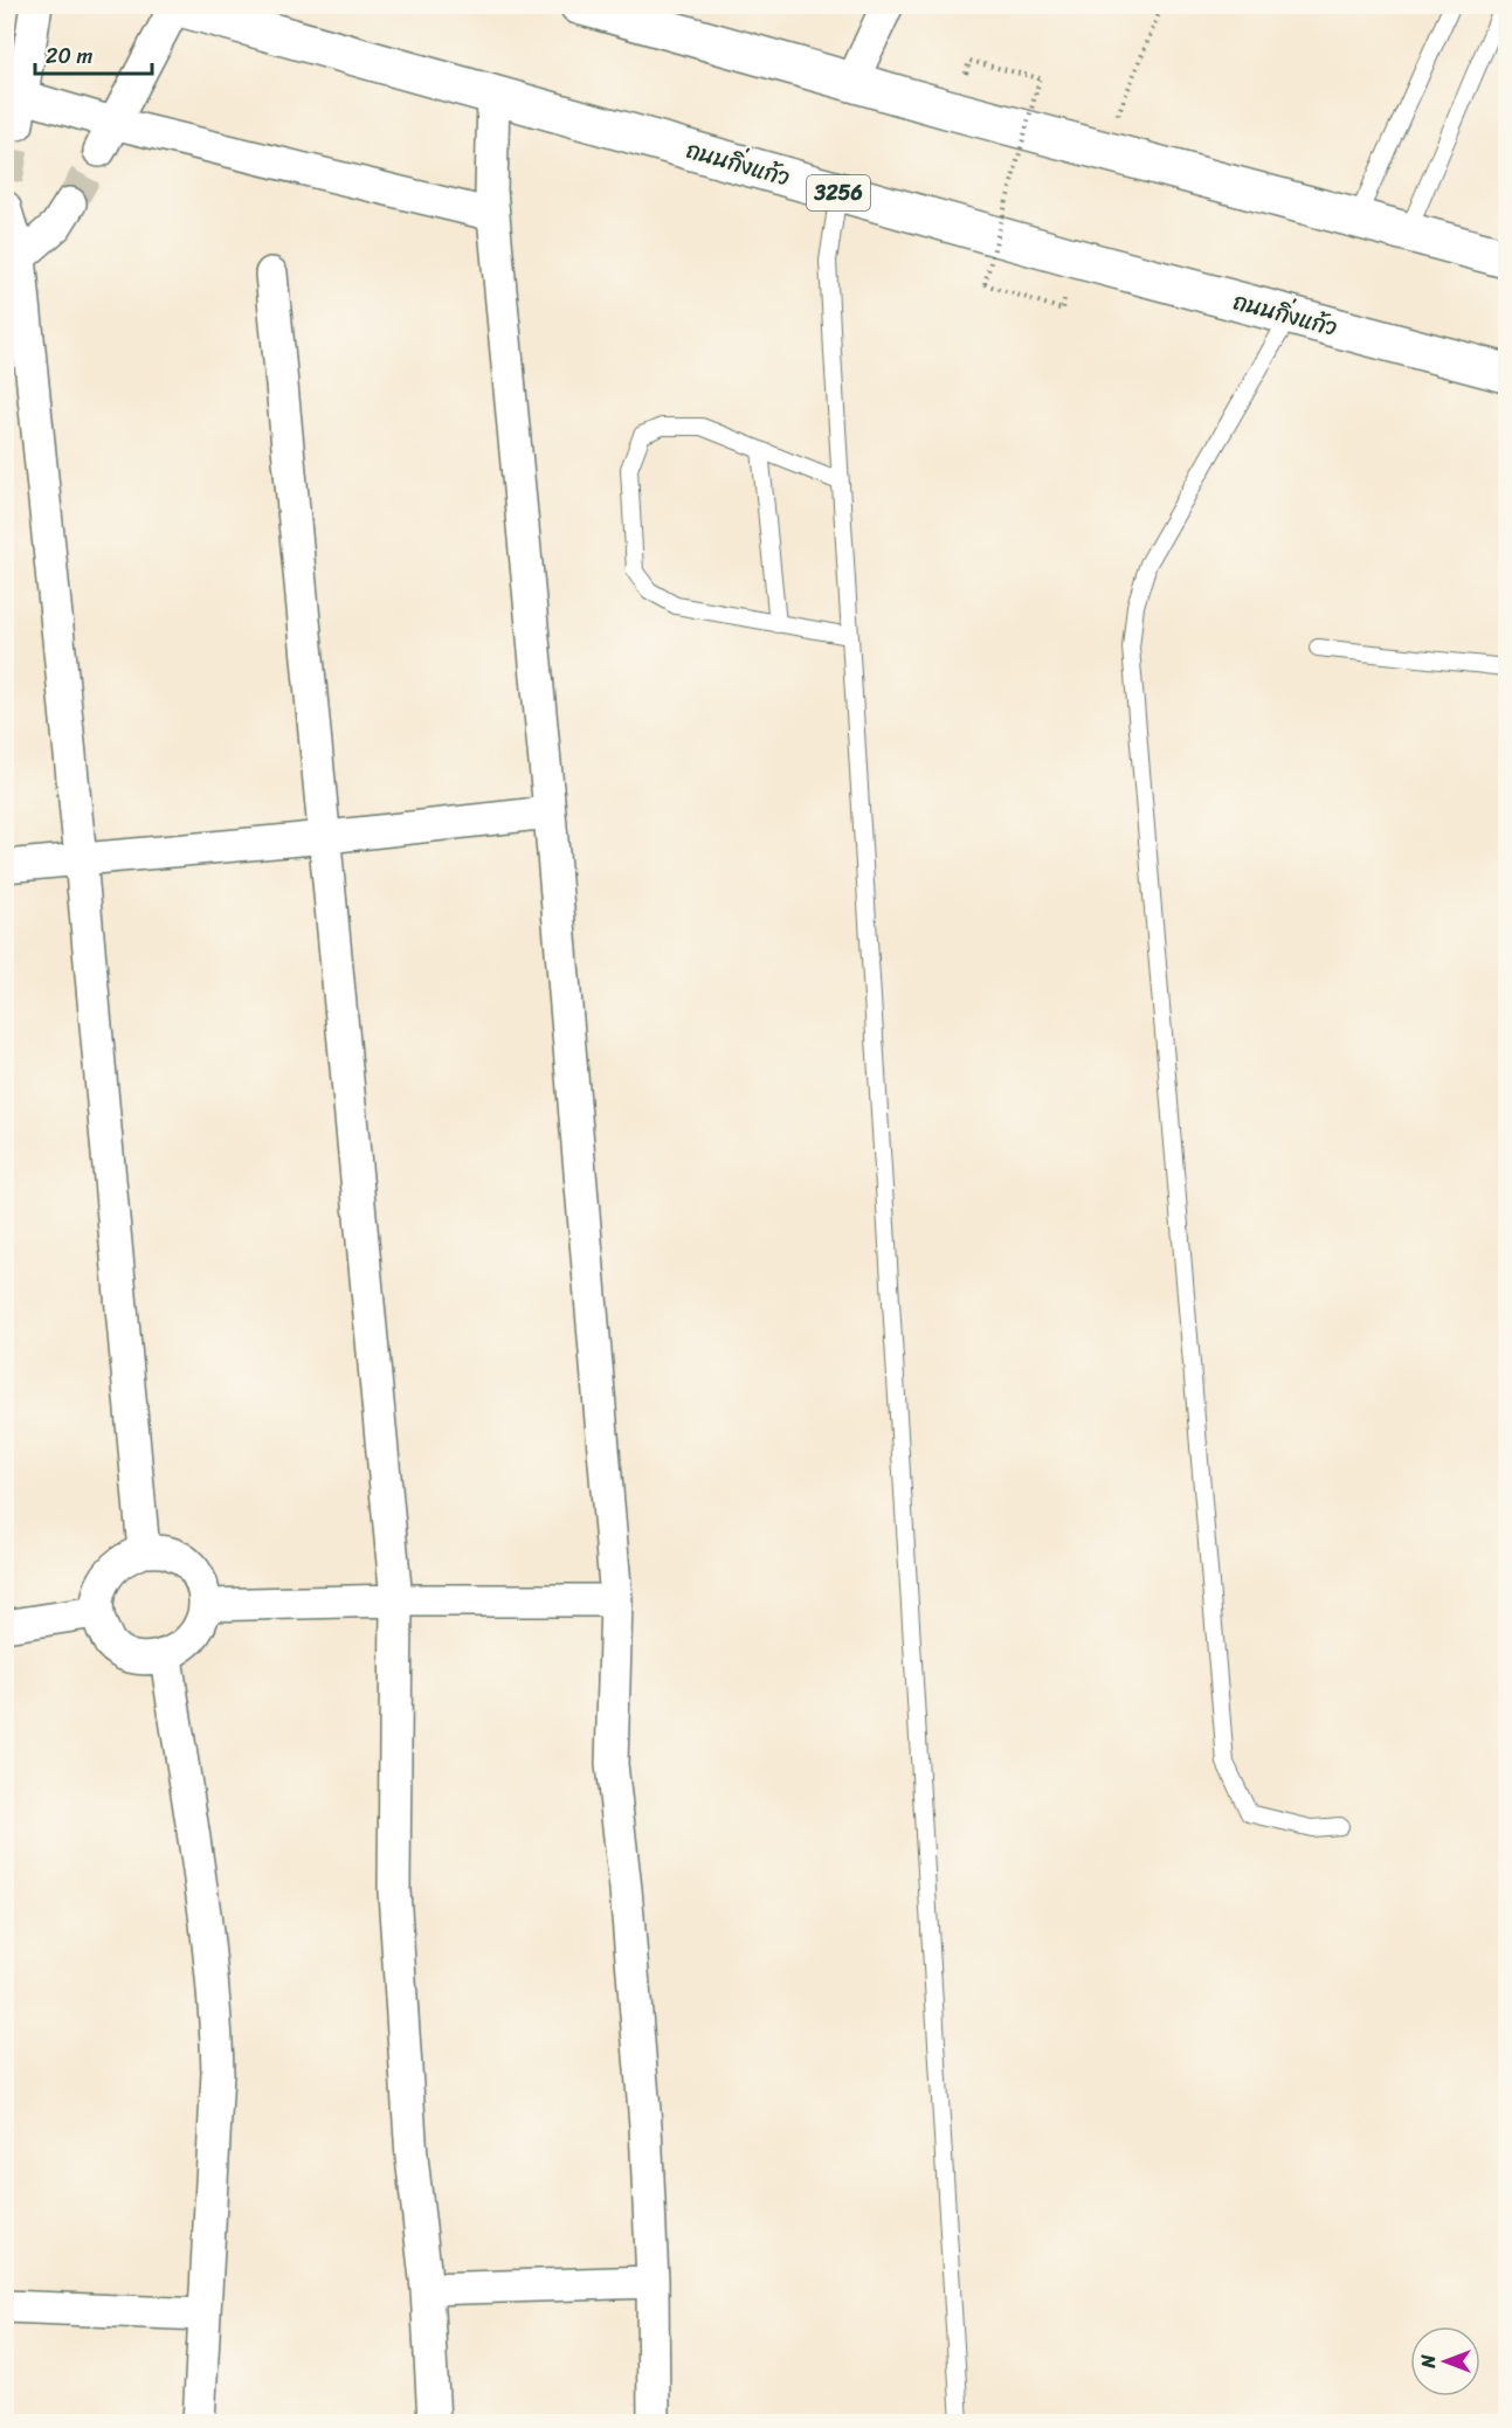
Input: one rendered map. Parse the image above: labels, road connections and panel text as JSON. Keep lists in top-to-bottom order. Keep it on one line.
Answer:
{"streets":{"main road":["ถนนกิ่งแก้ว","3256"]},"scale_bar":"20 m","north":"left"}
